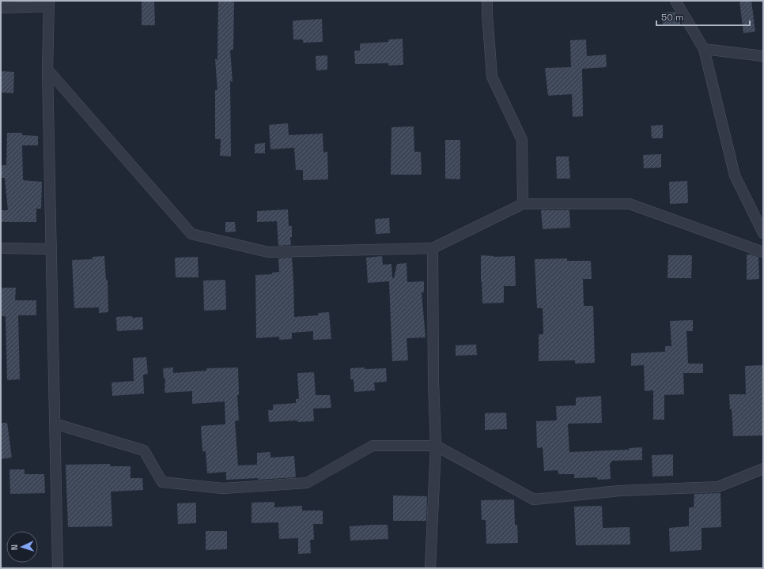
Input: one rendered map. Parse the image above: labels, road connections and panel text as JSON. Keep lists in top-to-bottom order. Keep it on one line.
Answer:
{"scale_bar":"50 m","north":"left"}
